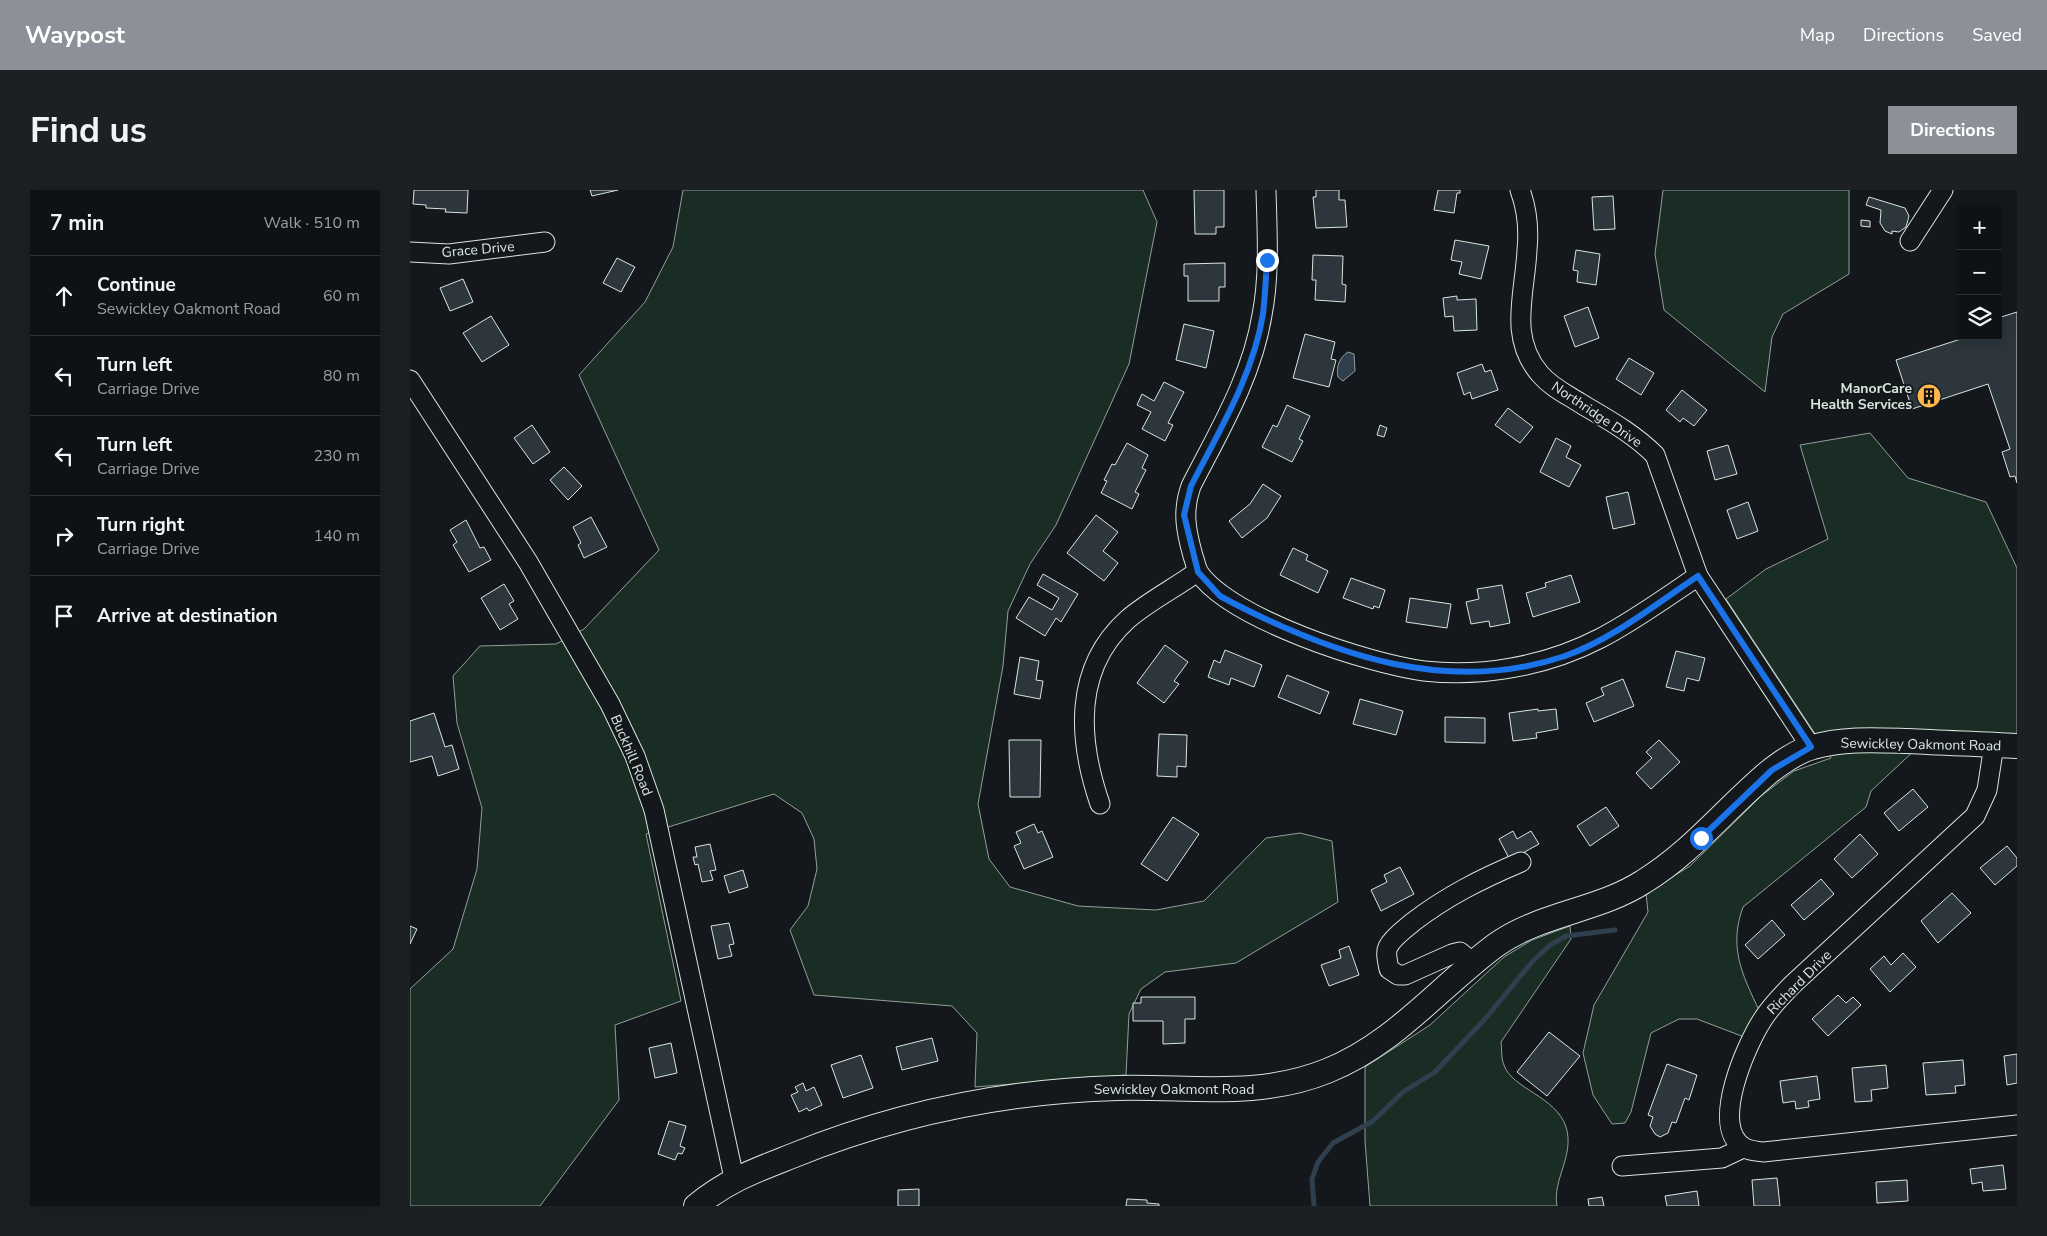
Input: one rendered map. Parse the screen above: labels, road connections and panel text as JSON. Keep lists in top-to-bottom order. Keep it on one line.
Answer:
{"streets":{"main road":["Sewickley Oakmont Road"],"street":["Grace Drive","Northridge Drive","Buckhill Road","Richard Drive"]},"crossings":[["Northridge Drive","Sewickley Oakmont Road"],["Sewickley Oakmont Road","Buckhill Road"],["Sewickley Oakmont Road","Richard Drive"]],"places":{"building":["ManorCare Health Services"]},"page":{"header":"Waypost","nav":["Map","Directions","Saved"],"buttons":"Directions","title":"Find us","heading":["7 min","Walk · 510 m"],"map_buttons":["+","−"],"list":[["Continue","Sewickley Oakmont Road","60 m"],["Turn left","Carriage Drive","80 m"],["Turn left","Carriage Drive","230 m"],["Turn right","Carriage Drive","140 m"],"Arrive at destination"]}}
